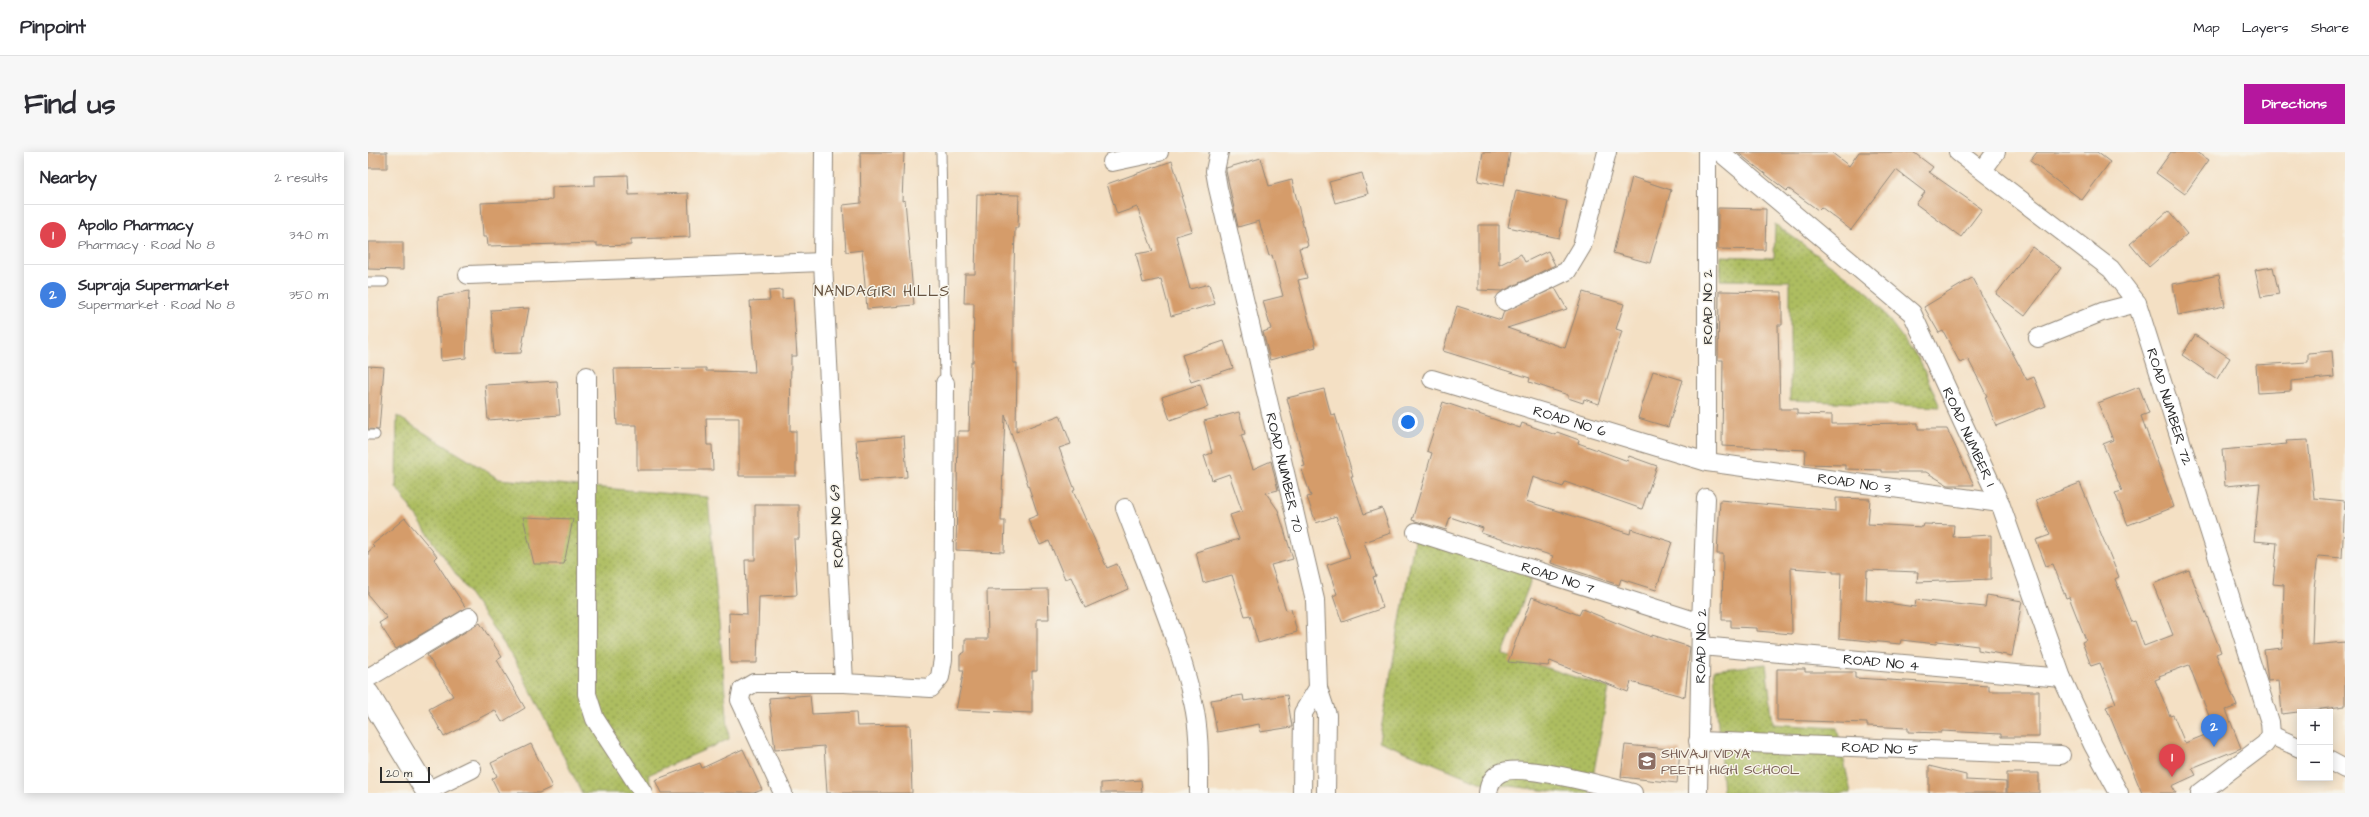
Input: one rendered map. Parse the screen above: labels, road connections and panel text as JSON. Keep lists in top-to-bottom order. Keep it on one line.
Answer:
{"streets":{"street":["ROAD NO 2","ROAD NUMBER 72","ROAD NO 6","ROAD NUMBER 1","ROAD NUMBER 70","ROAD NO 3","ROAD NO 69","ROAD NO 7","ROAD NO 4","ROAD NO 5"]},"crossings":[["ROAD NO 2","ROAD NO 6"],["ROAD NO 2","ROAD NO 3"],["ROAD NO 2","ROAD NO 7"],["ROAD NO 2","ROAD NO 4"],["ROAD NO 2","ROAD NO 5"],["ROAD NO 6","ROAD NO 3"],["ROAD NUMBER 1","ROAD NO 3"],["ROAD NUMBER 1","ROAD NO 4"]],"districts":["NANDAGIRI HILLS"],"places":{"school or university":["SHIVAJI VIDYA PEETH HIGH SCHOOL"]},"scale_bar":"20 m","page":{"header":"Pinpoint","nav":["Map","Layers","Share"],"buttons":"Directions","title":"Find us","heading":["Nearby","2 results"],"list":[{"mark":"1","name":"Apollo Pharmacy","note":"Pharmacy · Road No 8","value":"340 m"},{"mark":"2","name":"Supraja Supermarket","note":"Supermarket · Road No 8","value":"350 m"}],"map_buttons":["+","−"],"pins":["2","1"],"scale":"20 m"}}
